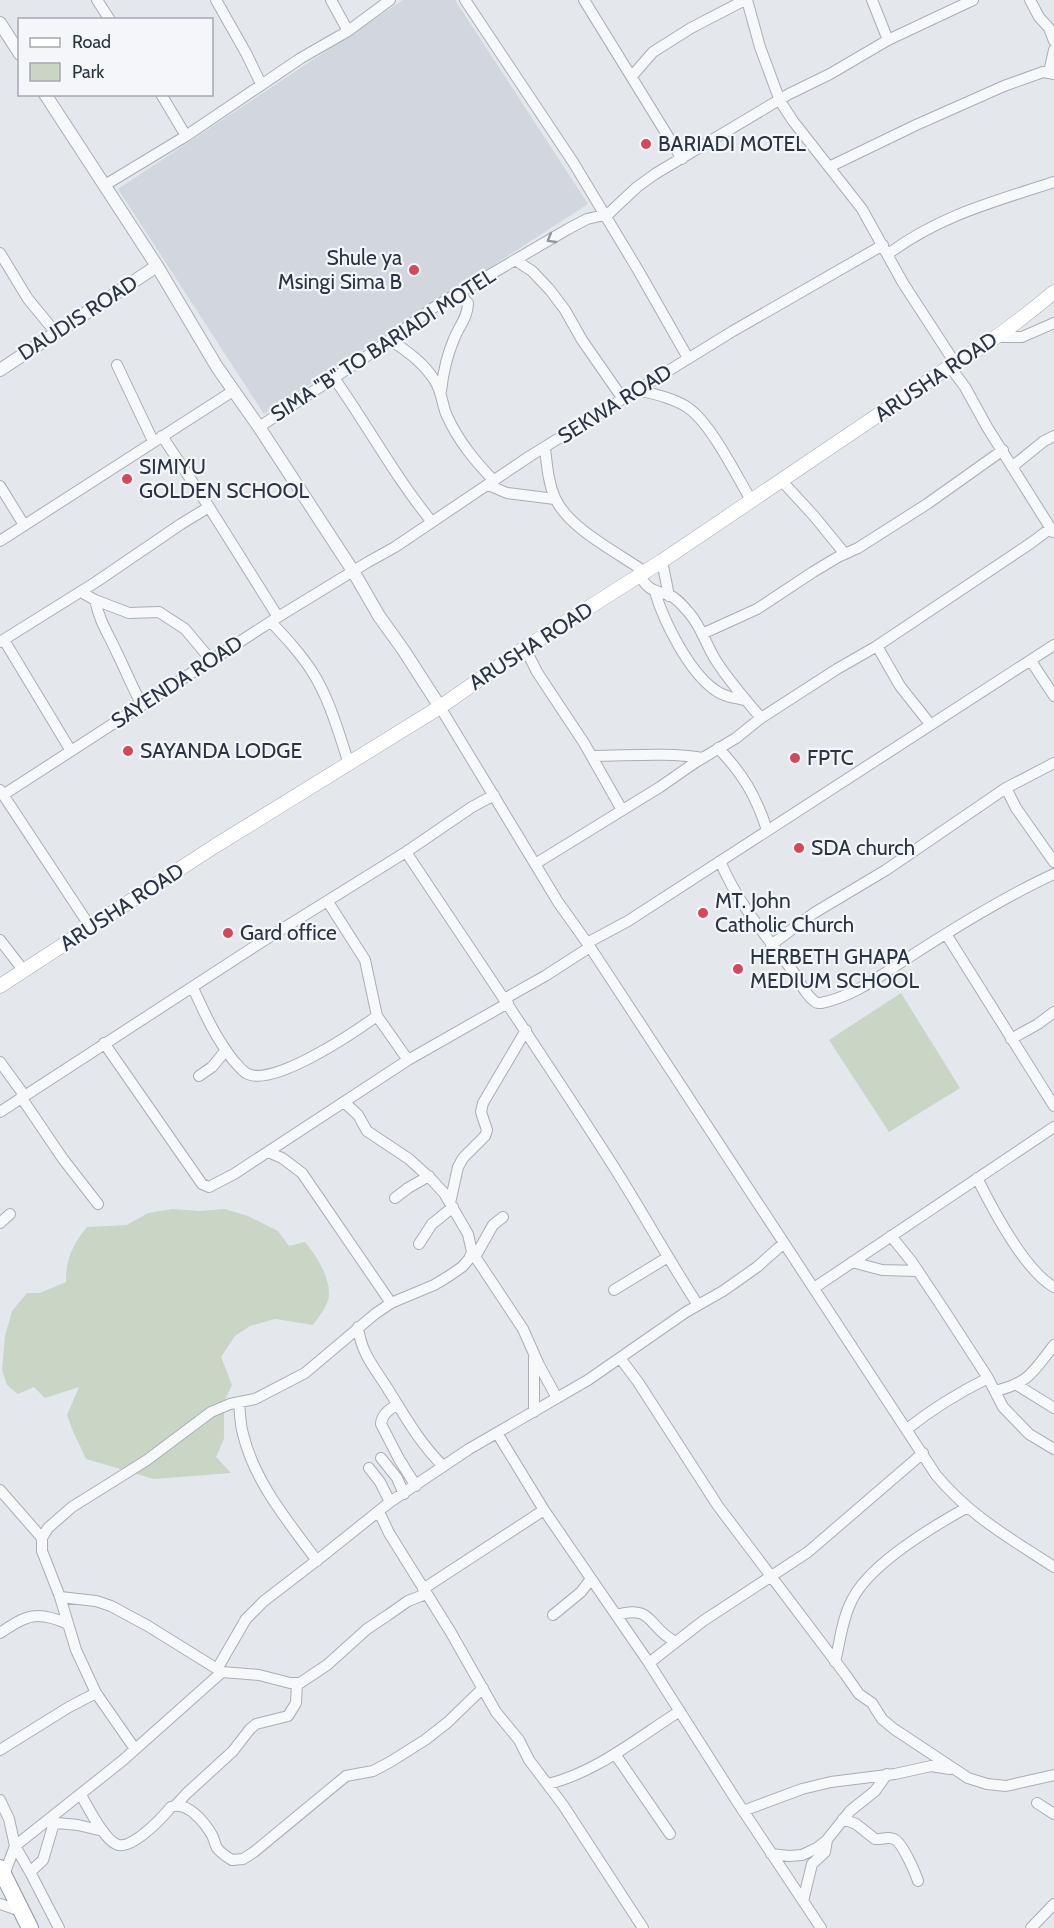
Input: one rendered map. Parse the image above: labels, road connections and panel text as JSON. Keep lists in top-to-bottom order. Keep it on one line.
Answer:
{"streets":{"main road":["ARUSHA ROAD"],"street":["DAUDIS ROAD","SIMA \"B\" TO BARIADI MOTEL","SEKWA ROAD","SAYENDA ROAD"]},"crossings":[["ARUSHA ROAD","SEKWA ROAD"],["SEKWA ROAD","SAYENDA ROAD"]],"places":["BARIADI MOTEL","Shule ya Msingi Sima B","SIMIYU GOLDEN SCHOOL","SAYANDA LODGE","FPTC","SDA church","MT. John Catholic Church","Gard office","HERBETH GHAPA MEDIUM SCHOOL"],"legend":["Road","Park"]}
